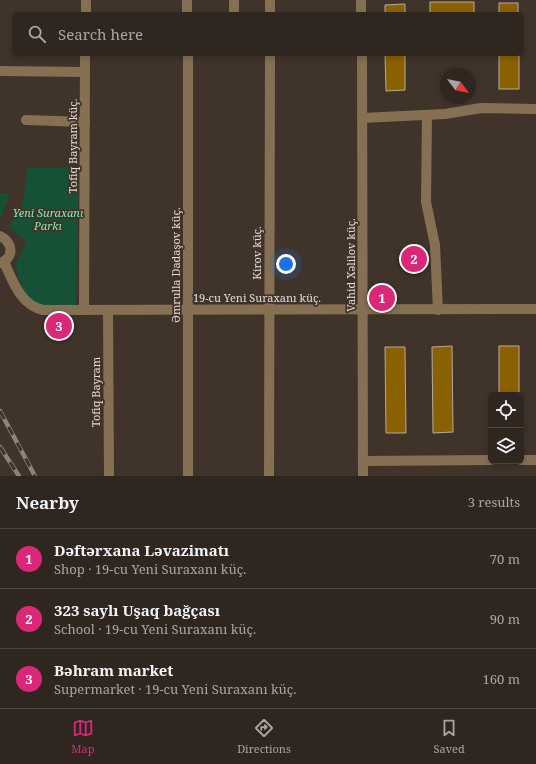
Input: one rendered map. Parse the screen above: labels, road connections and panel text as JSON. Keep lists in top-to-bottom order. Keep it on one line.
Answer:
{"streets":{"street":["Tofiq Bayram küç.","Kirov küç.","Əmrulla Dadaşov küç.","Vahid Xəlilov küç.","19-cu Yeni Suraxanı küç.","Tofiq Bayram"]},"crossings":[["Tofiq Bayram küç.","19-cu Yeni Suraxanı küç."],["Kirov küç.","19-cu Yeni Suraxanı küç."],["Əmrulla Dadaşov küç.","19-cu Yeni Suraxanı küç."],["Vahid Xəlilov küç.","19-cu Yeni Suraxanı küç."],["19-cu Yeni Suraxanı küç.","Tofiq Bayram"]],"parks":["Yeni Suraxanı Parkı"],"north":"bottom right","page":{"search":"Search here","pins":["2","1","3"],"heading":["Nearby","3 results"],"list":[{"mark":"1","name":"Dəftərxana Ləvazimatı","note":"Shop · 19-cu Yeni Suraxanı küç.","value":"70 m"},{"mark":"2","name":"323 saylı Uşaq bağçası","note":"School · 19-cu Yeni Suraxanı küç.","value":"90 m"},{"mark":"3","name":"Bәhram market","note":"Supermarket · 19-cu Yeni Suraxanı küç.","value":"160 m"}],"nav":["Map","Directions","Saved"]}}
